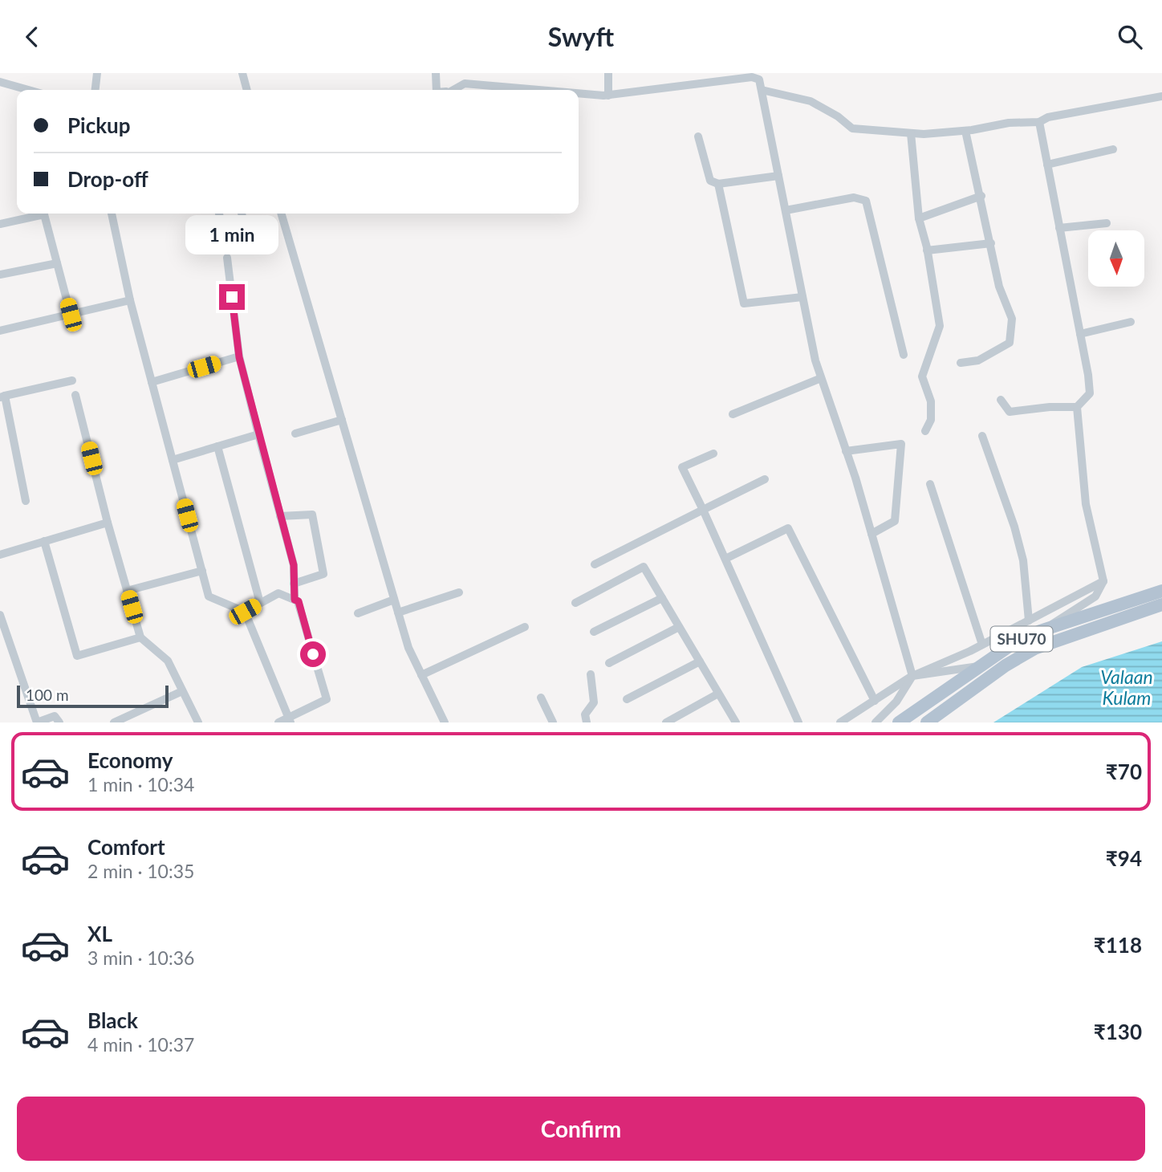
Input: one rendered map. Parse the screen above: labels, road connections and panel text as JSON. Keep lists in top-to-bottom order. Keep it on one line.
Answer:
{"streets":{"main road":["SHU70"]},"water":["Valaan Kulam"],"scale_bar":"100 m","north":"bottom","page":{"header":"Swyft","banner":["Pickup","Drop-off"],"bubble":"1 min","scale":"100 m","list":[{"name":"Economy","note":"1 min · 10:34","value":"₹70"},{"name":"Comfort","note":"2 min · 10:35","value":"₹94"},{"name":"XL","note":"3 min · 10:36","value":"₹118"},{"name":"Black","note":"4 min · 10:37","value":"₹130"}],"buttons":"Confirm"}}
